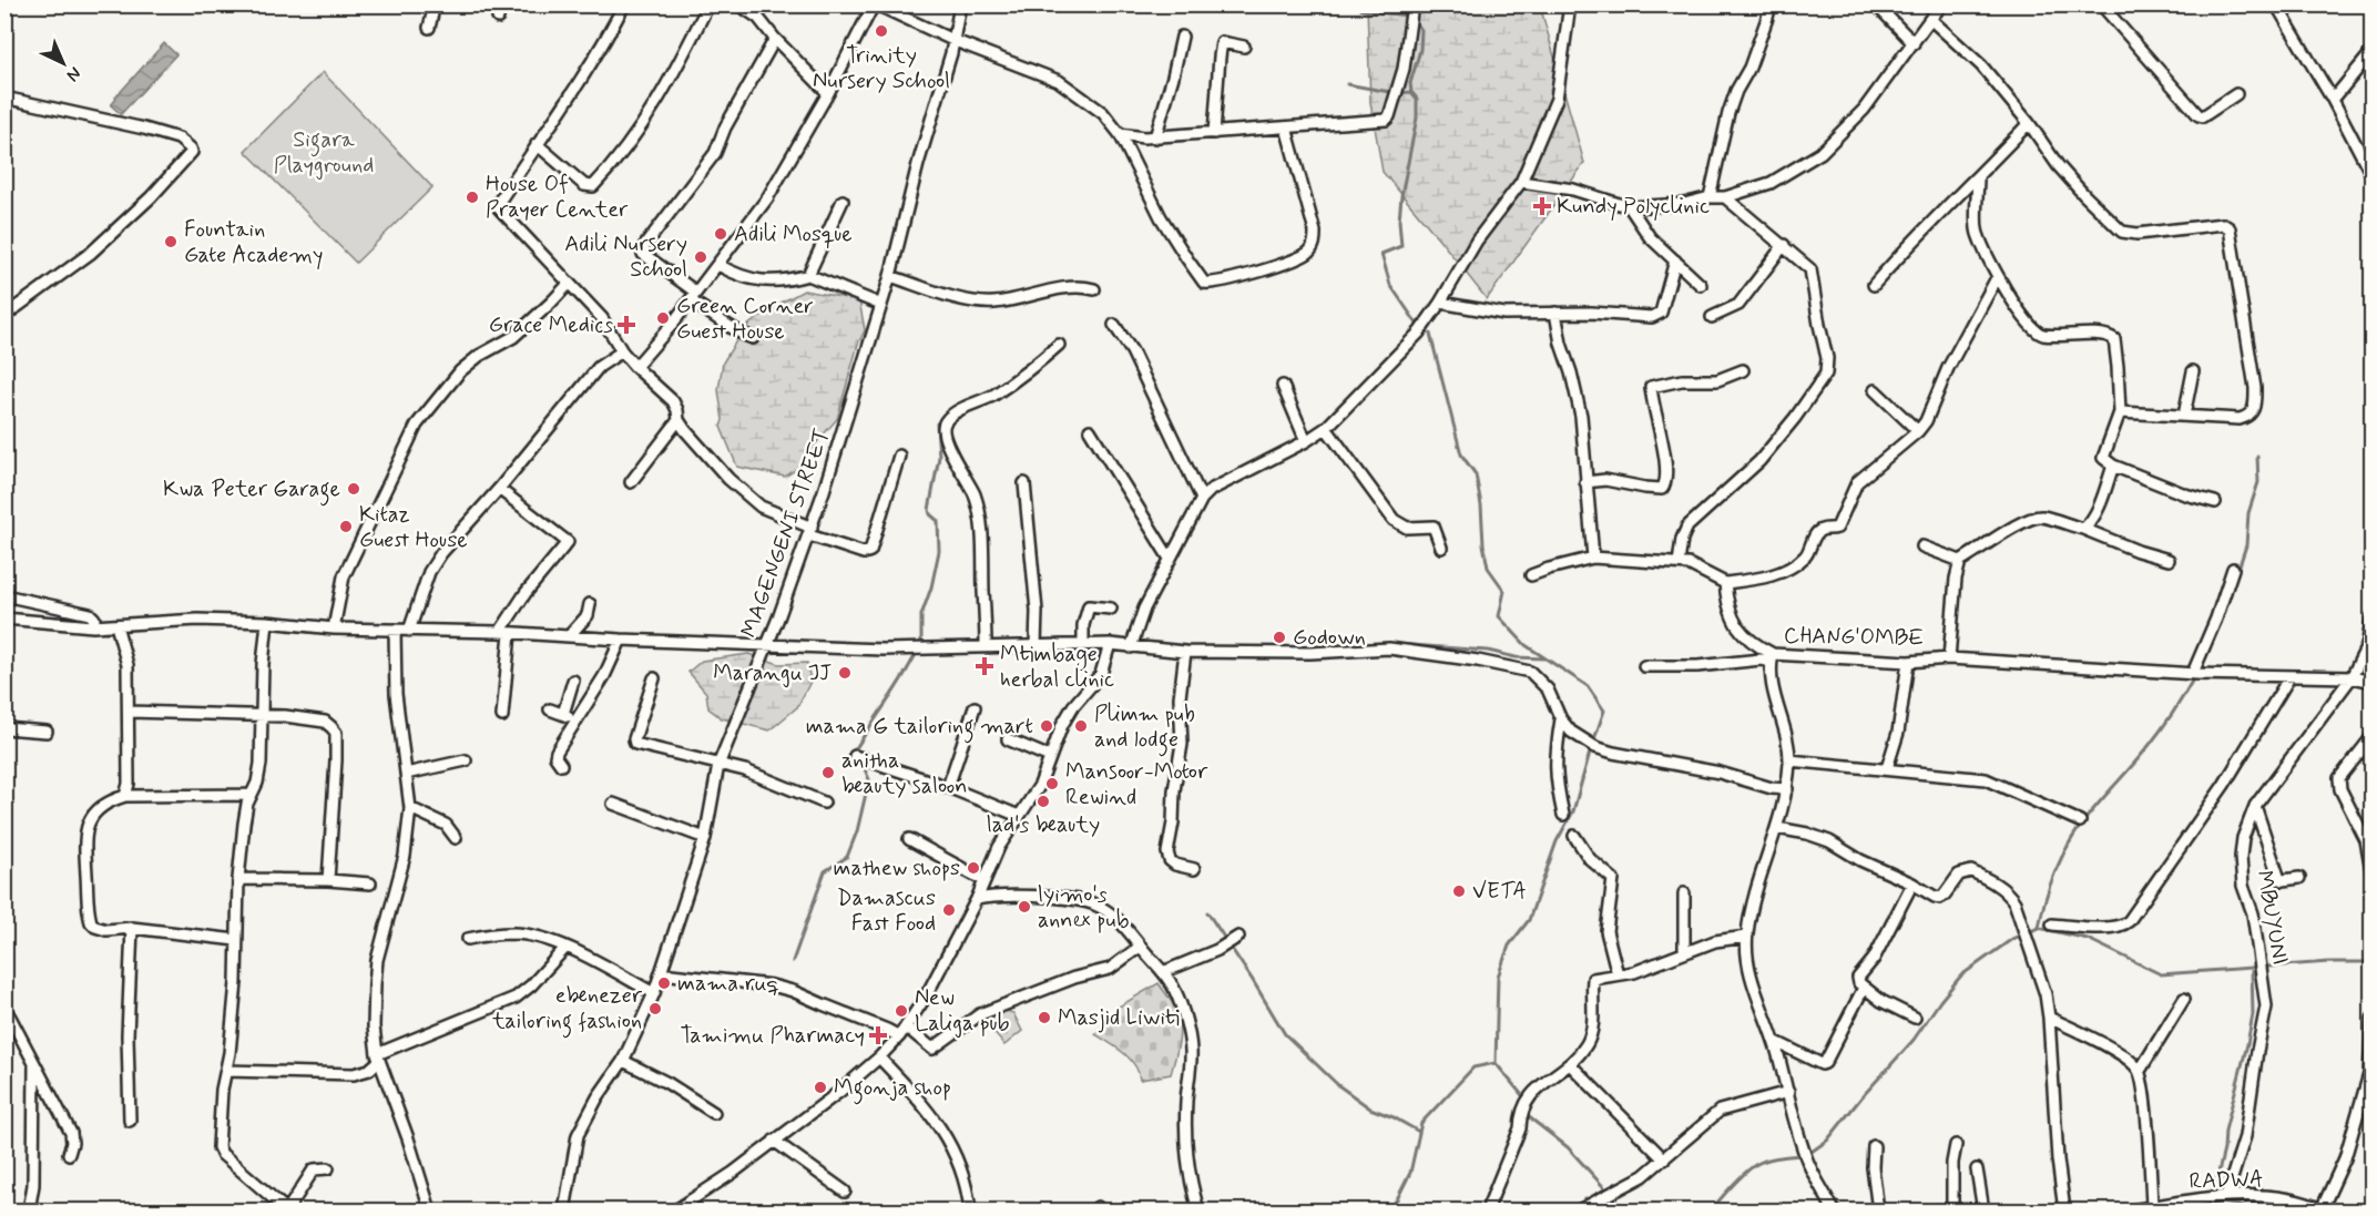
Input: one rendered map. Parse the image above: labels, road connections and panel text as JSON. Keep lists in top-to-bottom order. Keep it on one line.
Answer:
{"streets":{"street":["MAGENGENI STREET","CHANG'OMBE","MBUYUNI","RADWA"]},"crossings":[["CHANG'OMBE","MBUYUNI"],["MBUYUNI","RADWA"]],"parks":["Sigara Playground"],"places":{"other":["Trinity Nursery School","House Of Prayer Center","Adili Mosque","Fountain Gate Academy","Adili Nursery School","Green Corner Guest House","Kwa Peter Garage","Kitaz Guest House","Godown","Marangu JJ","mama G tailoring mart","Plimm pub and lodge","anitha beauty saloon","Mansoor-Motor Rewind","lad's beauty","mathew shops","VETA","lyimo's annex pub","Damascus Fast Food","mama ruq","ebenezer tailoring fashion","New Laliga pub","Masjid Liwiti","Mgonja shop"],"health":["Kundy Polyclinic","Grace Medics","Mtimbage herbal clinic","Tamimu Pharmacy"]},"north":"bottom right"}
